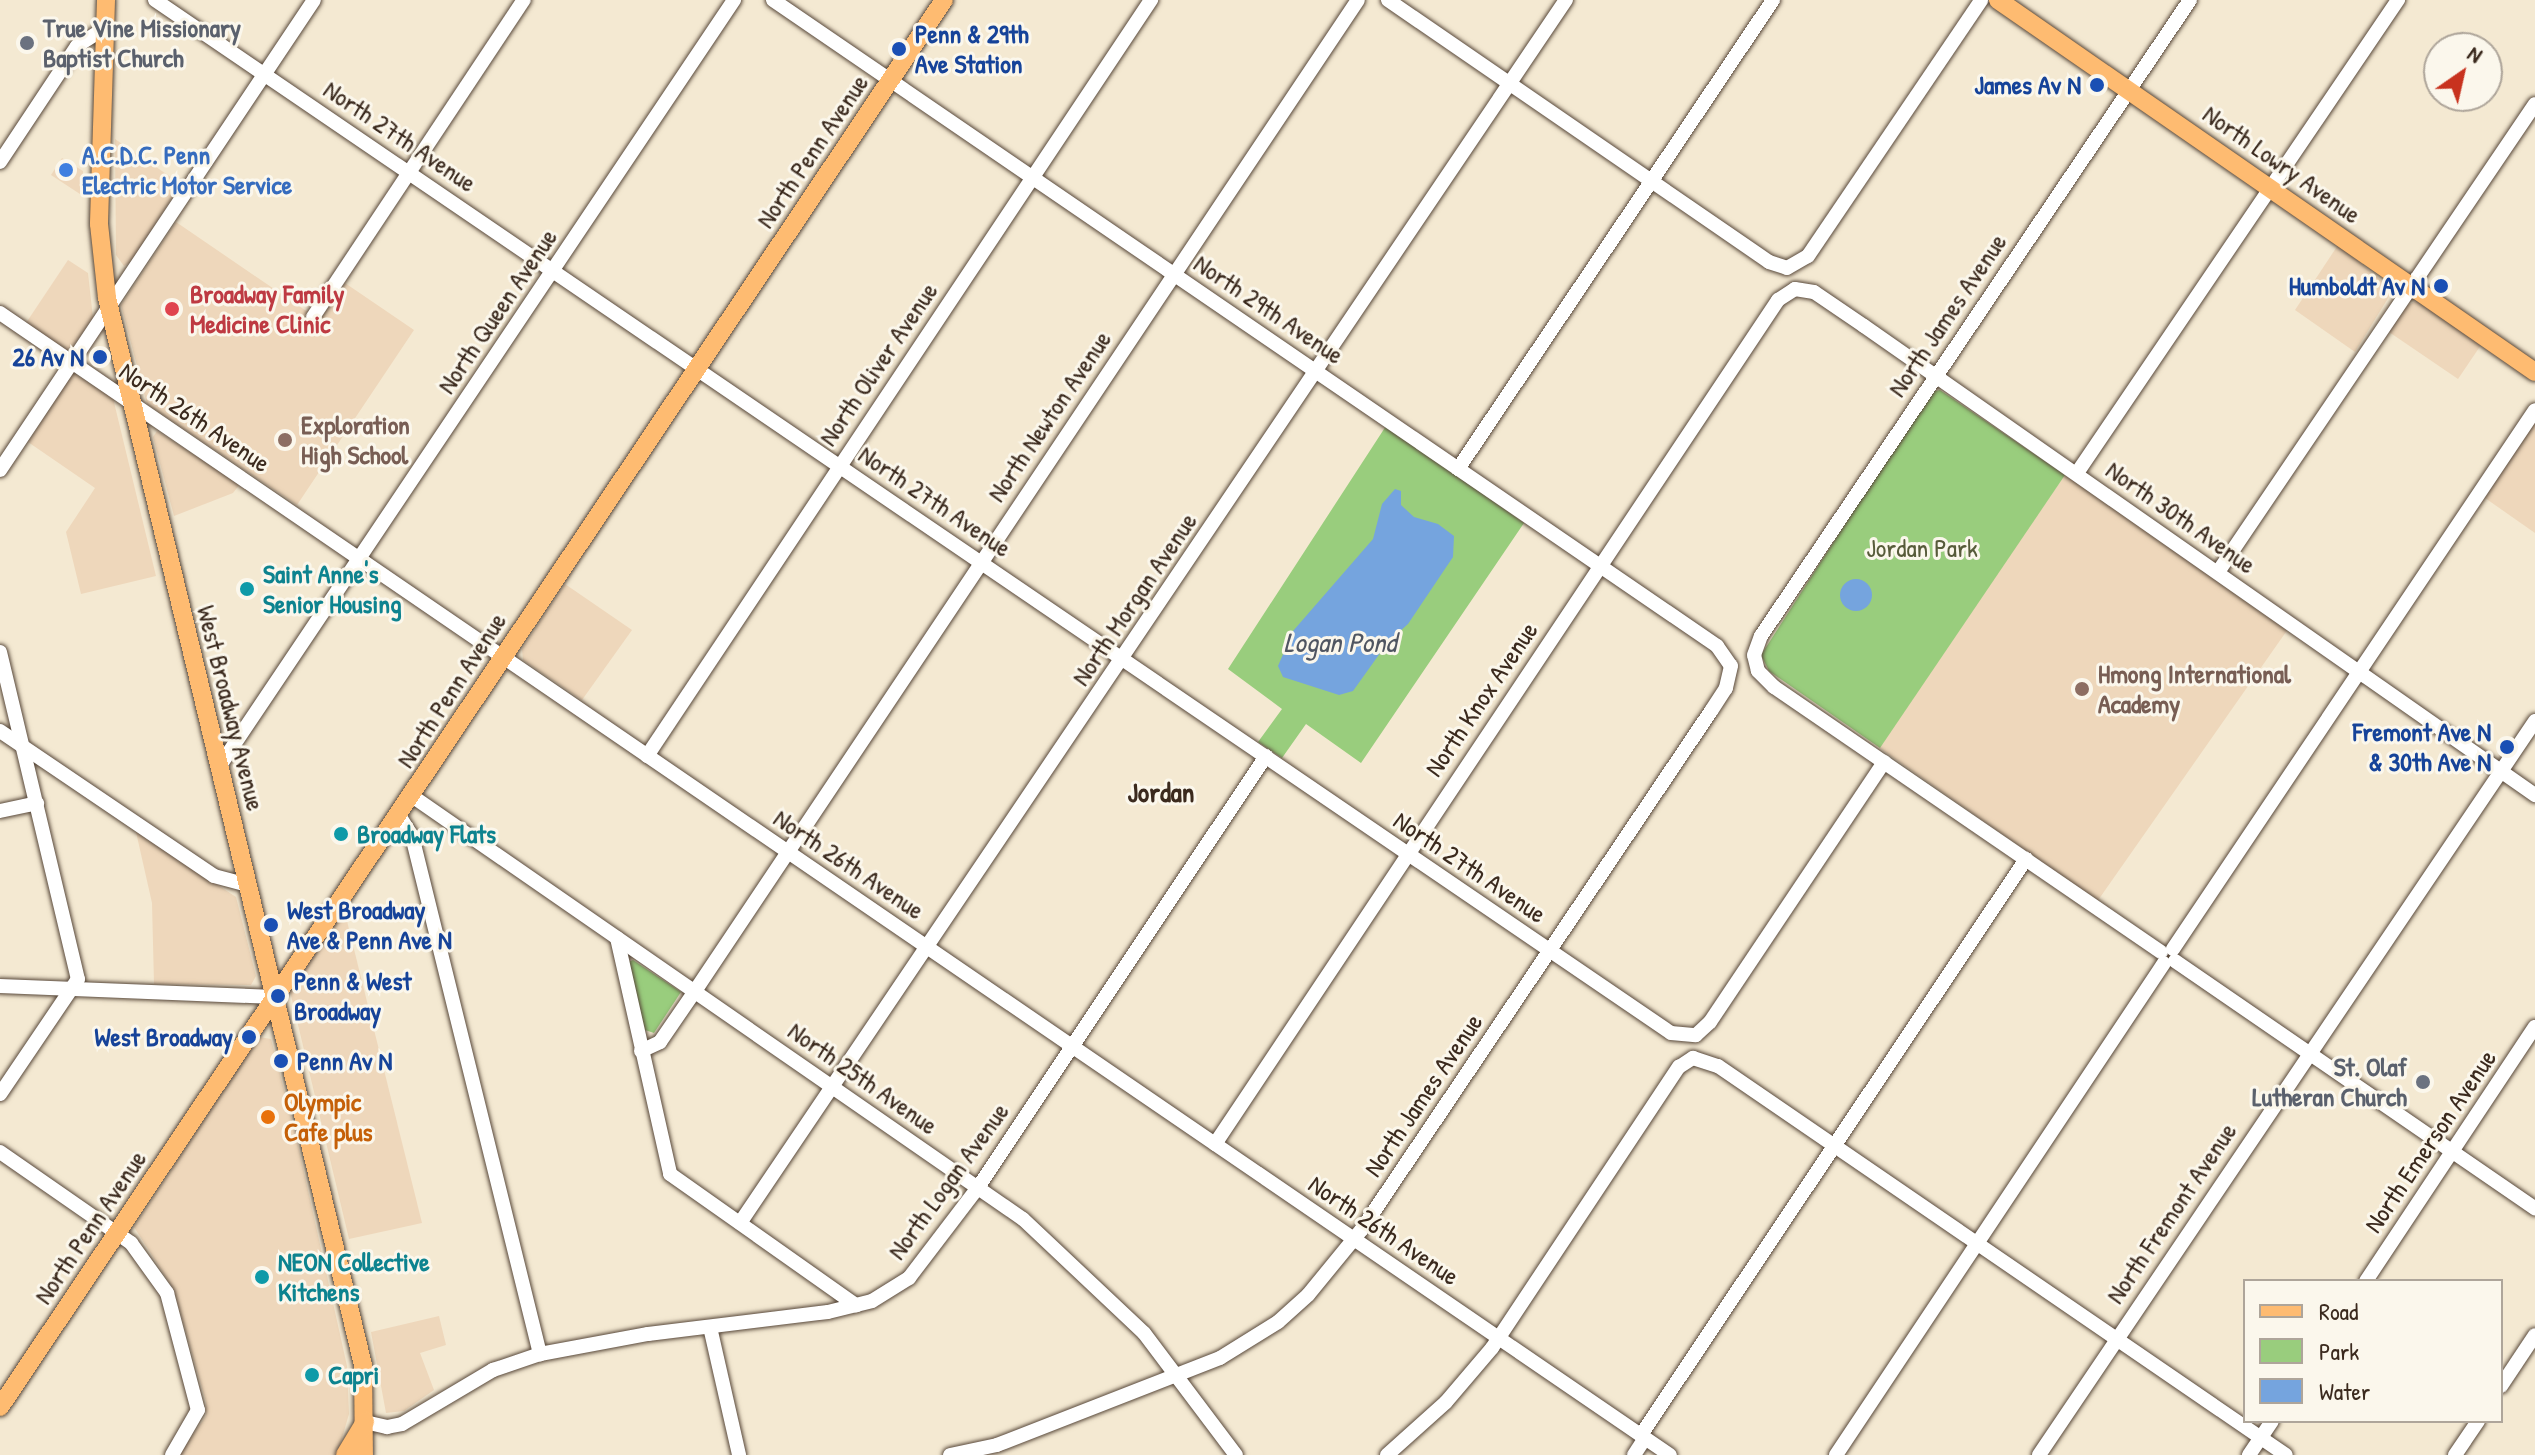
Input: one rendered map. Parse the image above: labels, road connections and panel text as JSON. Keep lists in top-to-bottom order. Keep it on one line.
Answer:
{"streets":{"main road":["North Penn Avenue","North Lowry Avenue","West Broadway Avenue"],"street":["North 27th Avenue","North 29th Avenue","North Queen Avenue","North James Avenue","North Oliver Avenue","North Newton Avenue","North 26th Avenue","North 30th Avenue","North Morgan Avenue","North Knox Avenue","North 25th Avenue","North Emerson Avenue","North Logan Avenue","North Fremont Avenue"]},"crossings":[["North 27th Avenue","North Penn Avenue"],["North 27th Avenue","North Queen Avenue"],["North 27th Avenue","North James Avenue"],["North 27th Avenue","North Oliver Avenue"],["North 27th Avenue","North Newton Avenue"],["North 27th Avenue","North Morgan Avenue"],["North 27th Avenue","North Knox Avenue"],["North 27th Avenue","North Logan Avenue"],["North Penn Avenue","North 29th Avenue"],["North Penn Avenue","North 26th Avenue"],["North Penn Avenue","West Broadway Avenue"],["North Penn Avenue","North 25th Avenue"],["North Lowry Avenue","North James Avenue"],["North 29th Avenue","North James Avenue"],["North 29th Avenue","North Oliver Avenue"],["North 29th Avenue","North Newton Avenue"],["North 29th Avenue","North Morgan Avenue"],["North 29th Avenue","North Knox Avenue"],["North Queen Avenue","North 26th Avenue"],["North Queen Avenue","West Broadway Avenue"],["North James Avenue","North 26th Avenue"],["North James Avenue","North 30th Avenue"],["North James Avenue","North 25th Avenue"],["North Oliver Avenue","North 26th Avenue"],["North Newton Avenue","North 26th Avenue"],["North Newton Avenue","North 25th Avenue"],["North 26th Avenue","North Morgan Avenue"],["North 26th Avenue","North Knox Avenue"],["North 26th Avenue","West Broadway Avenue"],["North 26th Avenue","North Logan Avenue"],["North 30th Avenue","North Knox Avenue"],["North 30th Avenue","North Fremont Avenue"],["North Morgan Avenue","North 25th Avenue"],["West Broadway Avenue","North Logan Avenue"],["North 25th Avenue","North Logan Avenue"]],"districts":["Jordan"],"water":["Logan Pond"],"parks":["Jordan Park"],"places":["True Vine Missionary Baptist Church","Penn & 29th Ave Station","James Av N","A.C.D.C. Penn Electric Motor Service","Humboldt Av N","Broadway Family Medicine Clinic","26 Av N","Exploration High School","Saint Anne's Senior Housing","Hmong International Academy","Fremont Ave N & 30th Ave N","Broadway Flats","West Broadway Ave & Penn Ave N","Penn & West Broadway","West Broadway","Penn Av N","St. Olaf Lutheran Church","Olympic Cafe plus","NEON Collective Kitchens","Capri"],"legend":["Road","Park","Water"],"north":"top right"}
